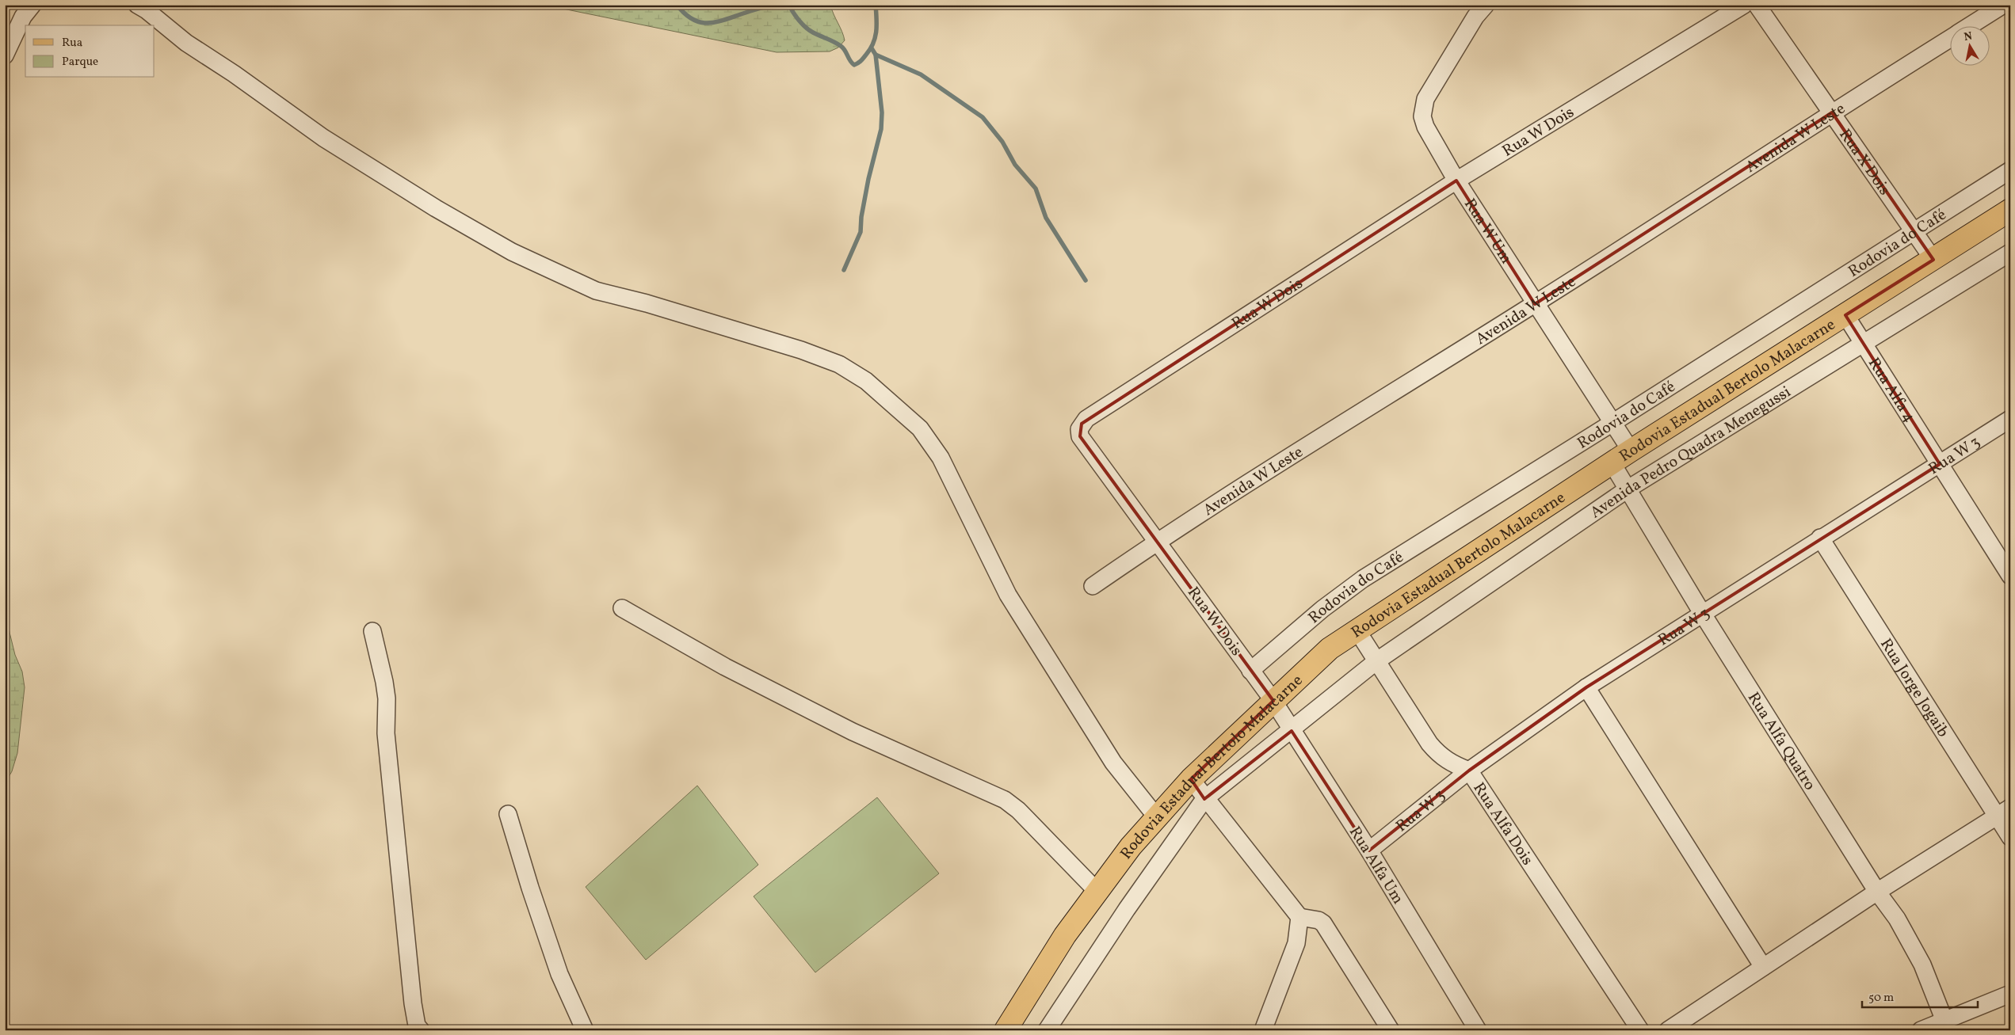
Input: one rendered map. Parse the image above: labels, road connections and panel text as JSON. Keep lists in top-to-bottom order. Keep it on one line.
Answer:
{"streets":{"main road":["Rodovia Estadual Bertolo Malacarne"],"street":["Rua W Dois","Avenida W Leste","Rua X Dois","Rua W Um","Rodovia do Café","Rua Alfa 4","Avenida Pedro Quadra Menegussi","Rua W 3","Rua Jorge Jogaib","Rua Alfa Quatro","Rua Alfa Dois","Rua Alfa Um"]},"crossings":[["Rua W Dois","Avenida W Leste"],["Rua W Dois","Rua W Um"],["Rua W Dois","Rodovia do Café"],["Rua W Dois","Rodovia Estadual Bertolo Malacarne"],["Rua W Dois","Rua Alfa Um"],["Avenida W Leste","Rua X Dois"],["Avenida W Leste","Rua W Um"],["Rua X Dois","Rodovia do Café"],["Rua X Dois","Rodovia Estadual Bertolo Malacarne"],["Rua W Um","Rodovia do Café"],["Rua W Um","Rodovia Estadual Bertolo Malacarne"],["Rua Alfa 4","Rodovia Estadual Bertolo Malacarne"],["Rua Alfa 4","Avenida Pedro Quadra Menegussi"],["Rua Alfa 4","Rua W 3"],["Rodovia Estadual Bertolo Malacarne","Rua Alfa Quatro"],["Rodovia Estadual Bertolo Malacarne","Rua Alfa Dois"],["Rodovia Estadual Bertolo Malacarne","Rua Alfa Um"],["Avenida Pedro Quadra Menegussi","Rua Alfa Quatro"],["Avenida Pedro Quadra Menegussi","Rua Alfa Dois"],["Avenida Pedro Quadra Menegussi","Rua Alfa Um"],["Rua W 3","Rua Jorge Jogaib"],["Rua W 3","Rua Alfa Quatro"],["Rua W 3","Rua Alfa Dois"],["Rua W 3","Rua Alfa Um"]],"legend":["Rua","Parque"],"scale_bar":"50 m","north":"top"}
